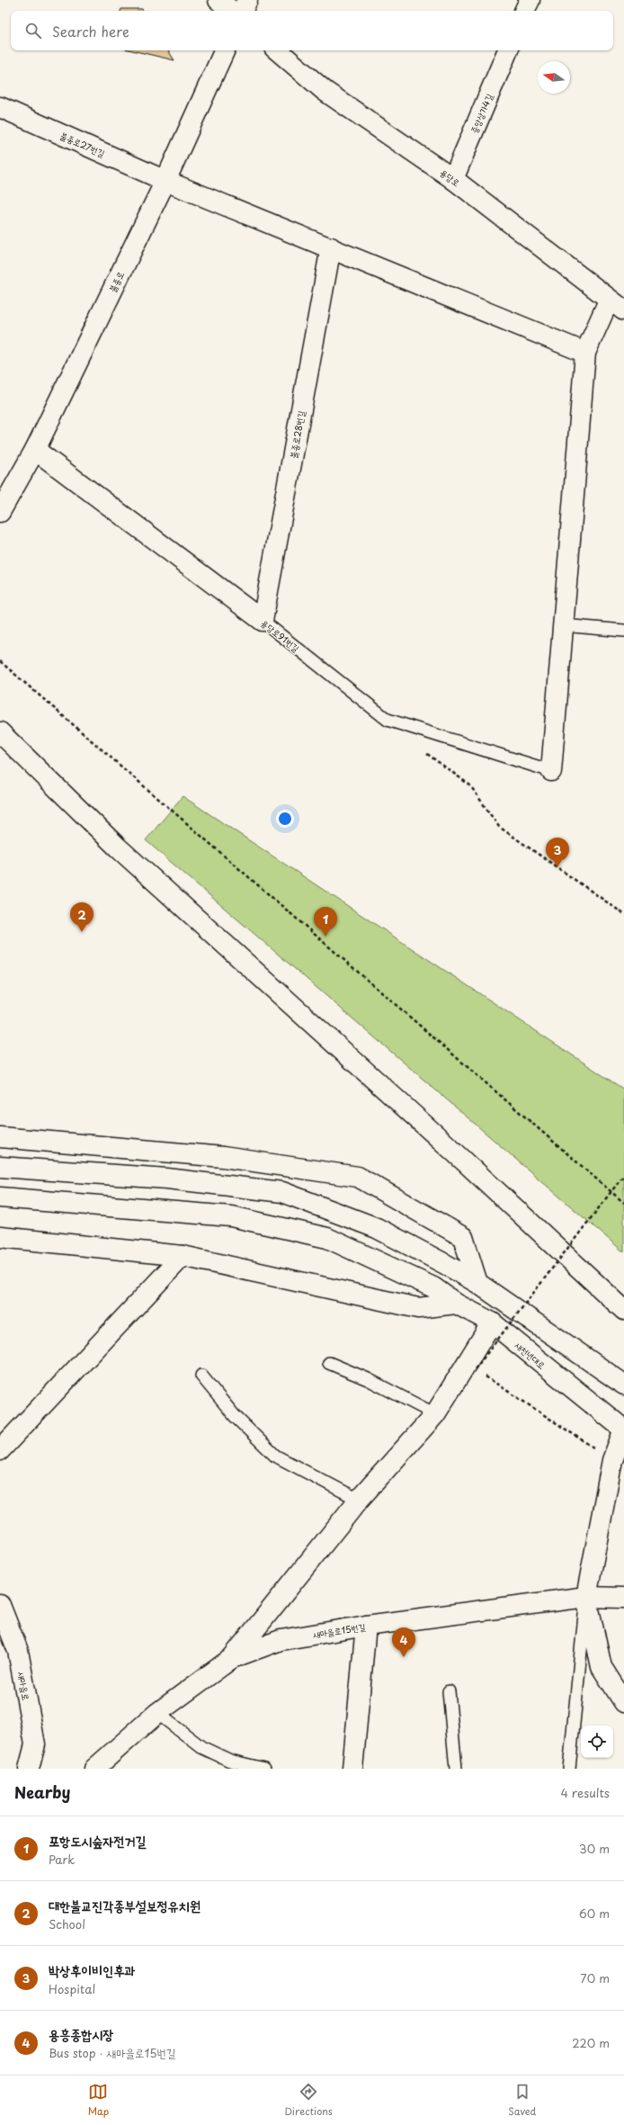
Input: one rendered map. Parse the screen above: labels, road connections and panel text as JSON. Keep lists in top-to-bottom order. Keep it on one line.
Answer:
{"streets":{"street":["중앙상가4길","불종로27번길","용당로","불종로","불종로28번길","용당로91번길","새천년대로","새마을로15번길","새마을로"]},"crossings":[["중앙상가4길","용당로"],["불종로27번길","불종로"],["불종로","용당로91번길"],["불종로28번길","용당로91번길"]],"north":"left","page":{"search":"Search here","pins":["3","2","1","4"],"heading":["Nearby","4 results"],"list":[{"mark":"1","name":"포항도시숲자전거길","note":"Park","value":"30 m"},{"mark":"2","name":"대한불교진각종부설보정유치원","note":"School","value":"60 m"},{"mark":"3","name":"박상후이비인후과","note":"Hospital","value":"70 m"},{"mark":"4","name":"용흥종합시장","note":"Bus stop · 새마을로15번길","value":"220 m"}],"nav":["Map","Directions","Saved"]}}
